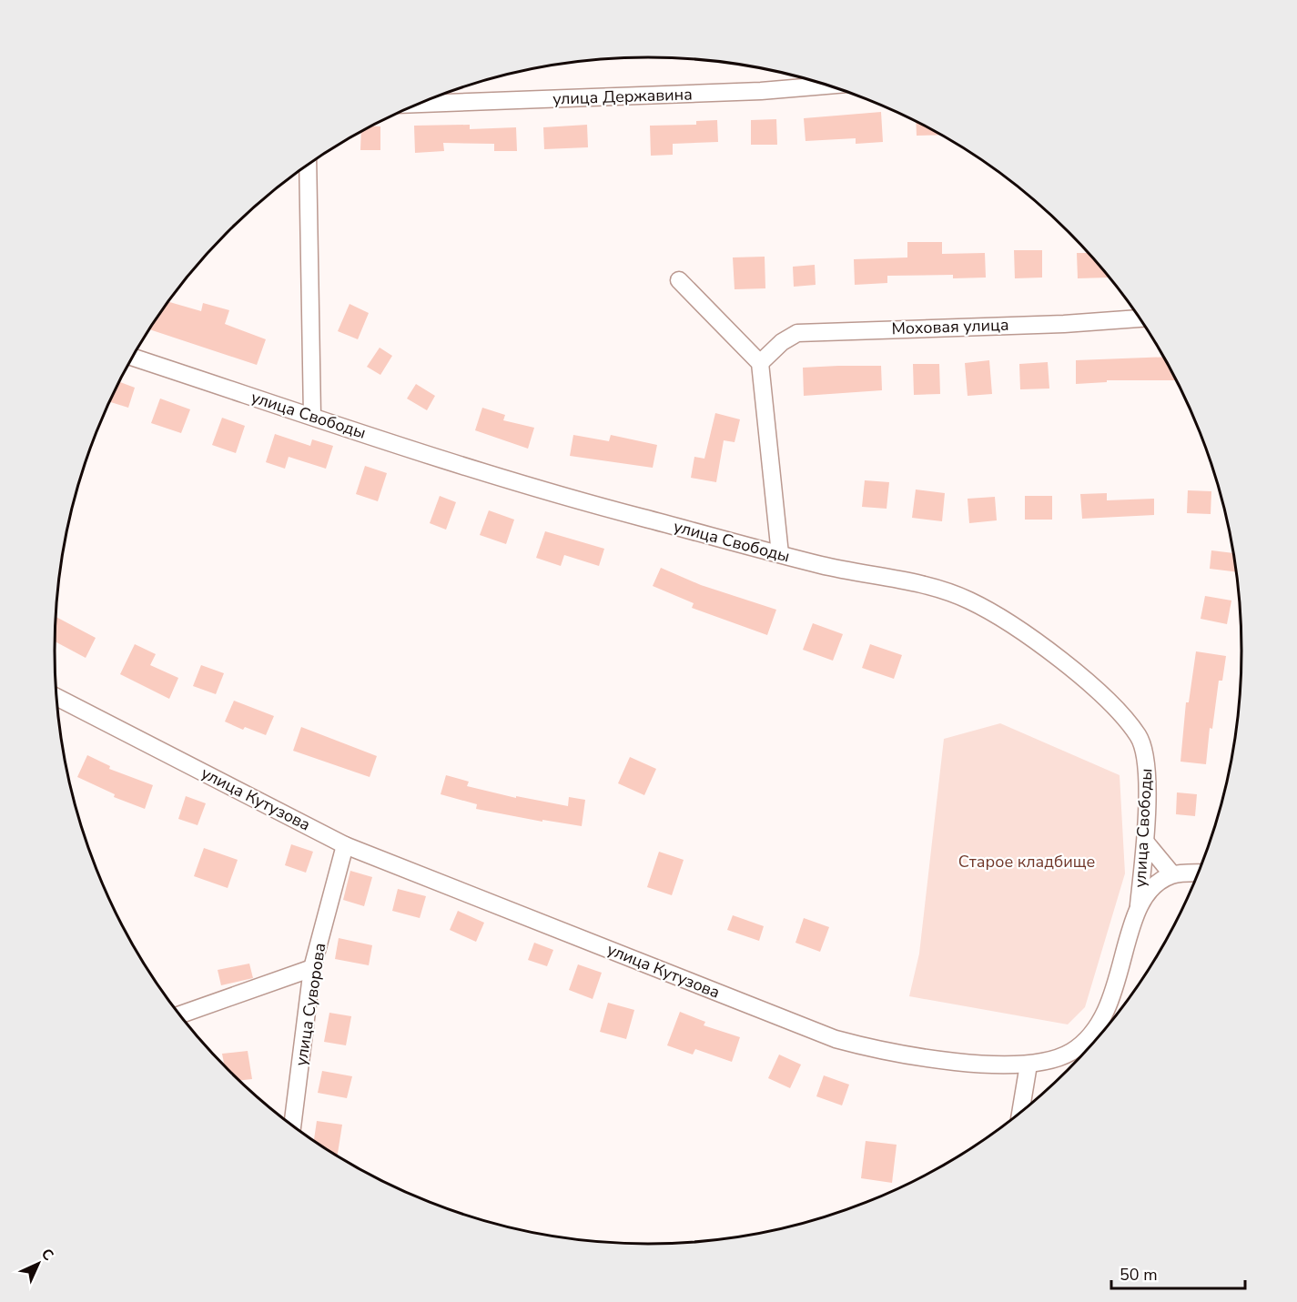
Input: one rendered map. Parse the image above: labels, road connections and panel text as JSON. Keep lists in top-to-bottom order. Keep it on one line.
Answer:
{"streets":{"street":["улица Державина","Моховая улица","улица Свободы","улица Кутузова","улица Суворова"]},"crossings":[["улица Свободы","улица Кутузова"],["улица Кутузова","улица Суворова"]],"parks":["Старое кладбище"],"scale_bar":"50 m","north":"top right"}
